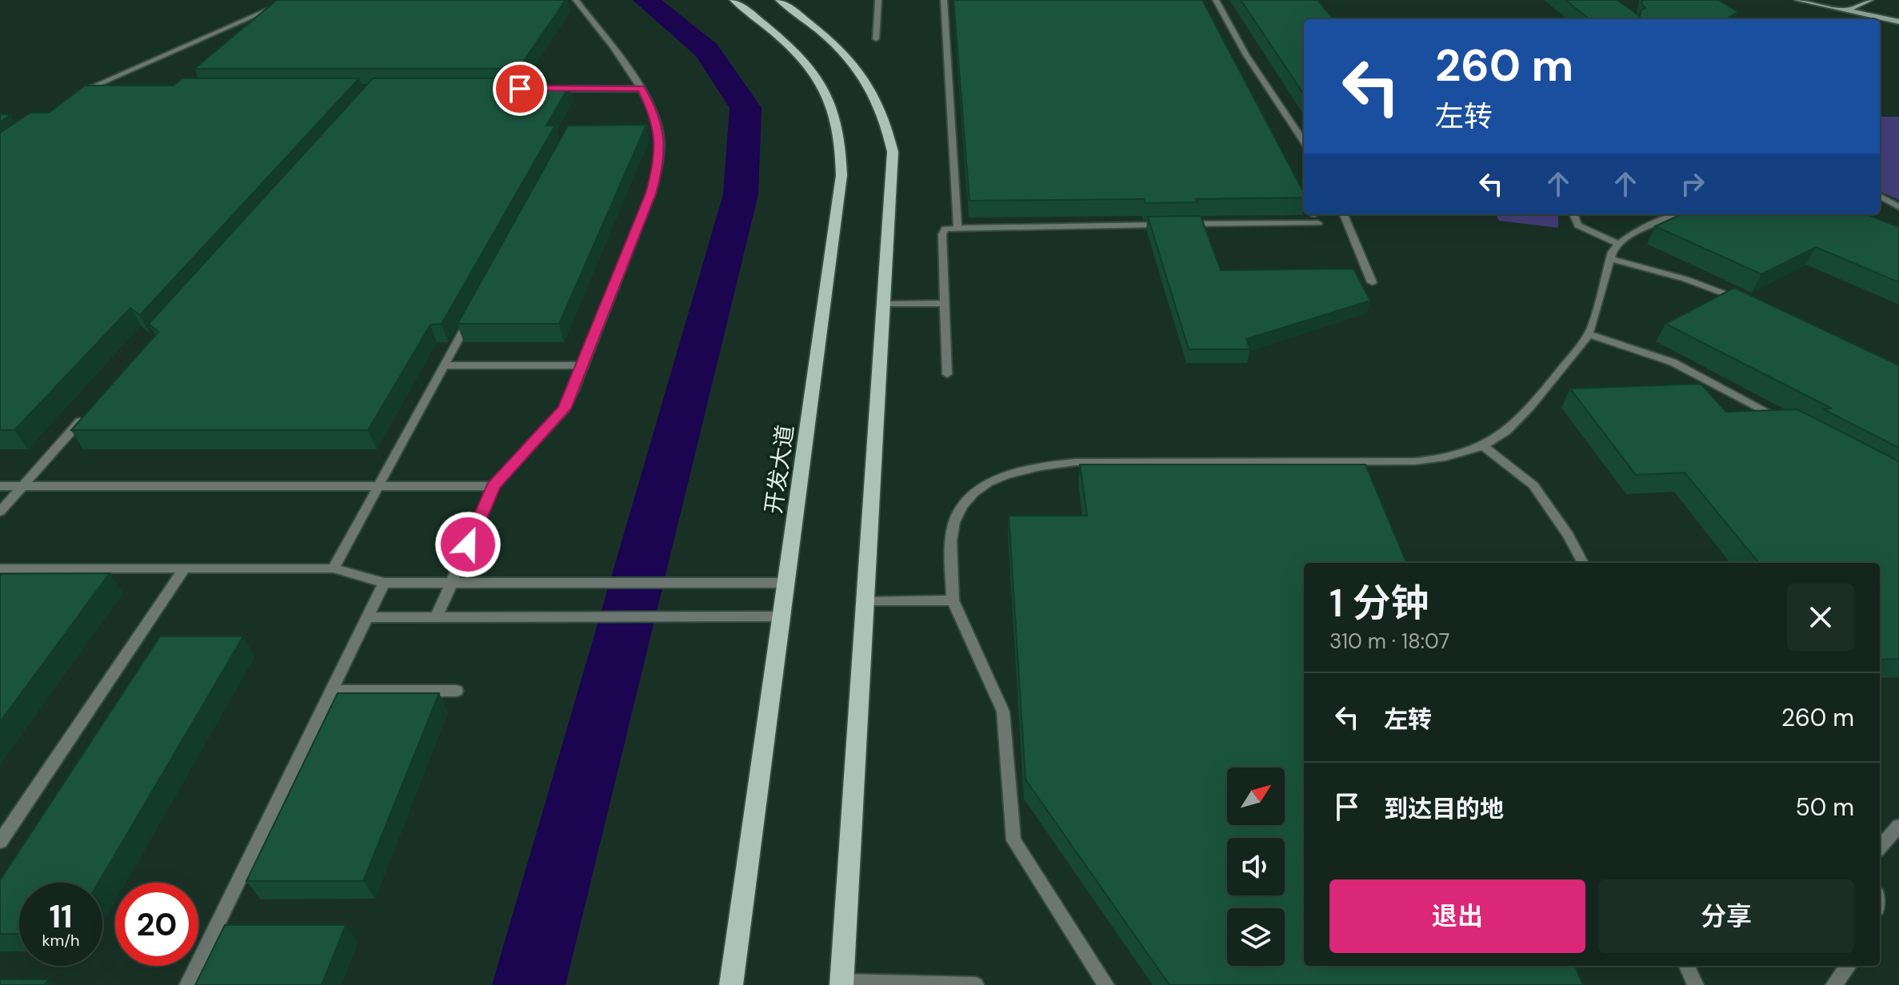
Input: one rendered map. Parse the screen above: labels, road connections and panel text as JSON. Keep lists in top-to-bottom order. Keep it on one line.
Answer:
{"streets":{"main road":["开发大道"]},"north":"top right","page":{"turn":["260 m","左转"],"heading":["1 分钟","310 m · 18:07"],"list":[{"name":"左转","value":"260 m"},{"name":"到达目的地","value":"50 m"}],"buttons":["退出","分享"],"speed":"11 km/h","limit":"20"}}
